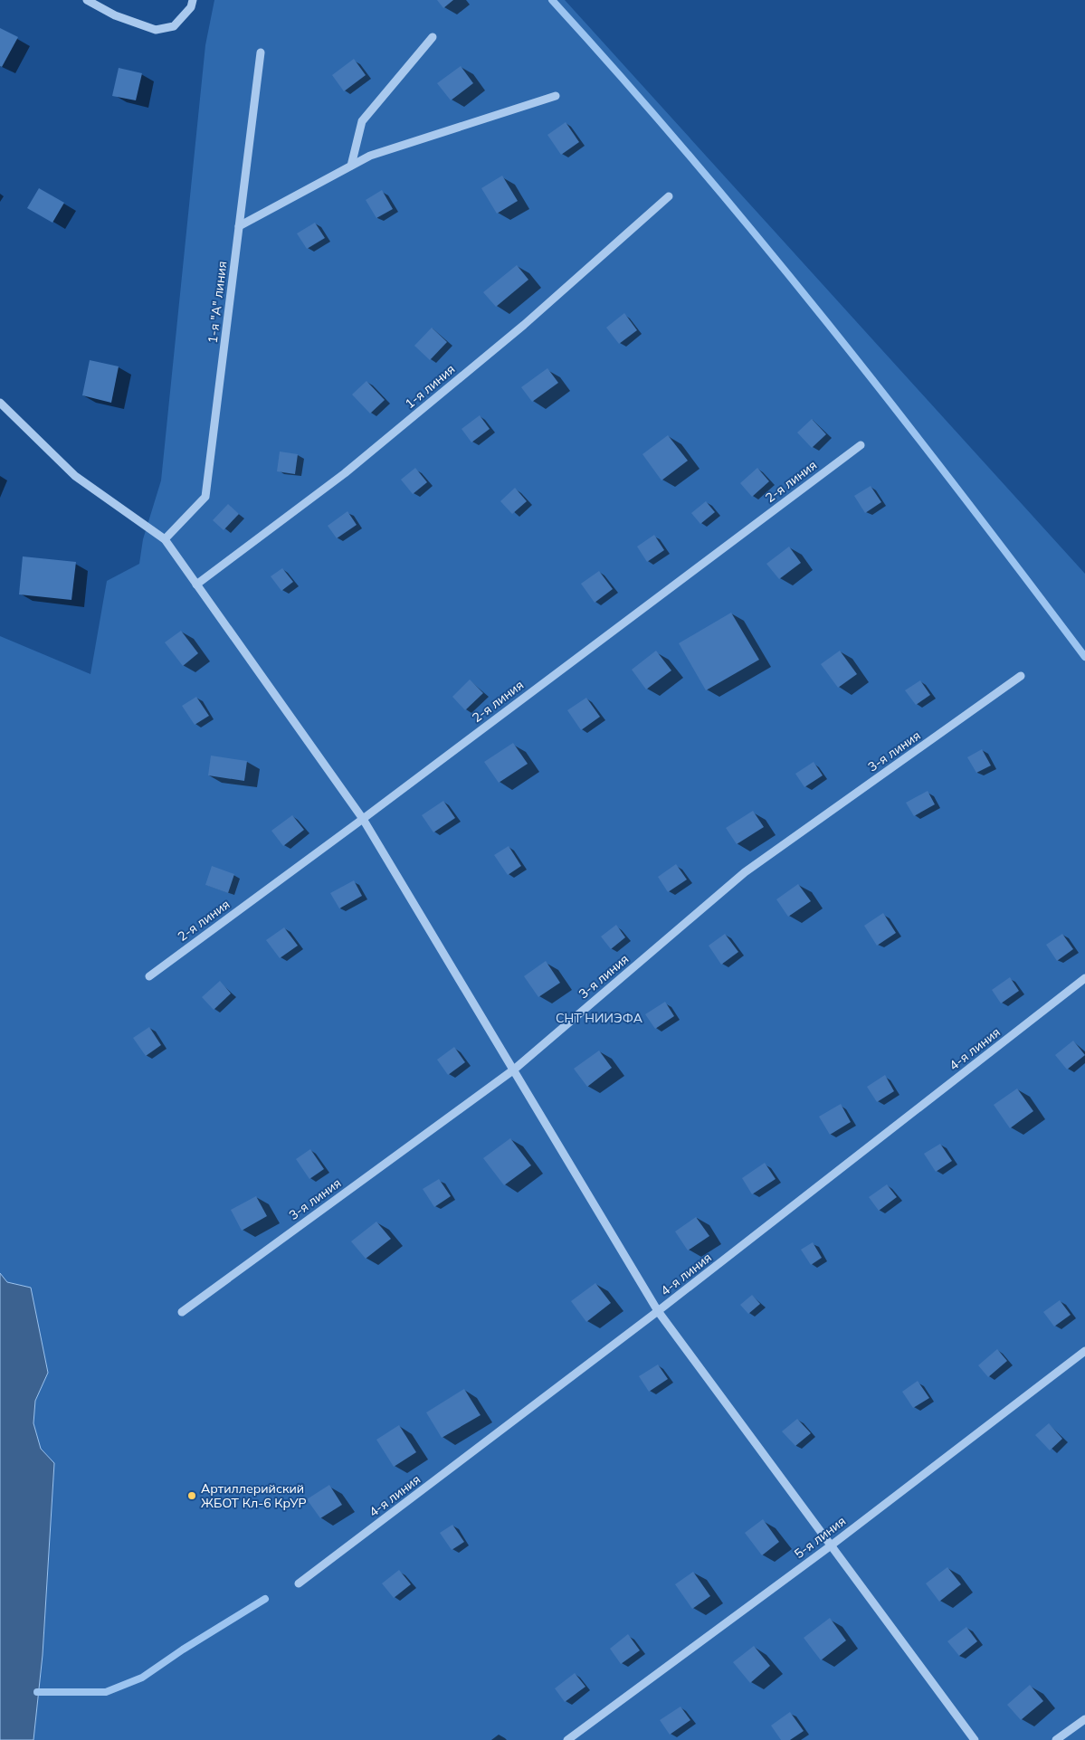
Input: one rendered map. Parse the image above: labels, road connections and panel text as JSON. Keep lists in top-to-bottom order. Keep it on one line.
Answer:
{"streets":{"street":["1-я \"А\" линия","1-я линия","2-я линия","3-я линия","4-я линия","5-я линия"]},"parks":["СНТ НИИЭФА"],"places":["Артиллерийский ЖБОТ Кл-6 КрУР"]}
